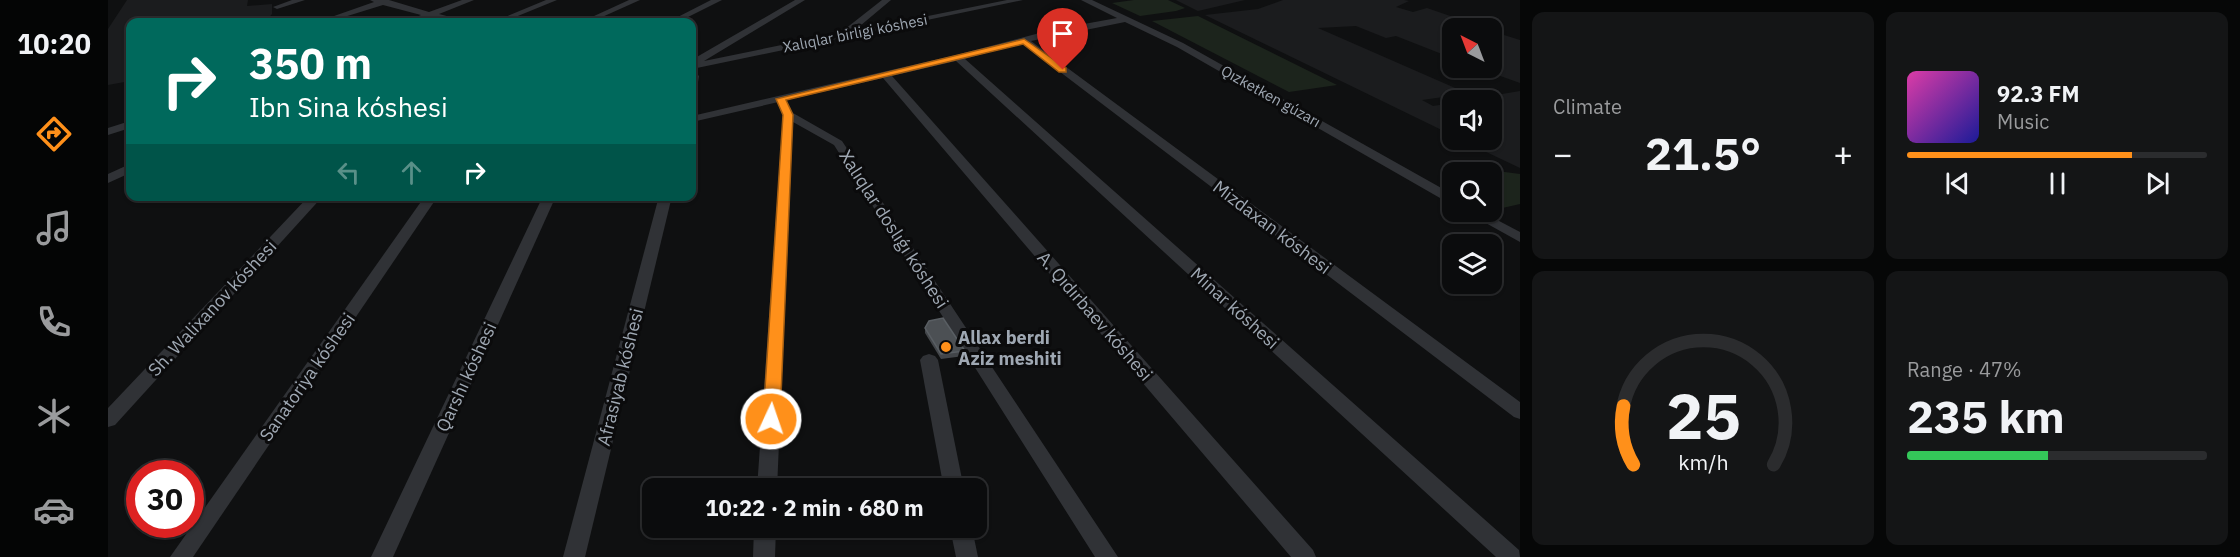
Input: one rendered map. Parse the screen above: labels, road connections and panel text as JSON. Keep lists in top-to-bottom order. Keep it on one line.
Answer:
{"streets":{"street":["Xalıqlar birligi kóshesi","Qızketken gúzarı","Mizdaxan kóshesi","Xalıqlar doslıǵı kóshesi","Sh. Walixanov kóshesi","Minar kóshesi","A. Qıdırbaev kóshesi","Sanatoriya kóshesi","Qarshı kóshesi","Afrasiyab kóshesi"]},"places":["Allax berdi Aziz meshiti"],"north":"top left","page":{"tabs":"10:20","tile":["Climate",["Range · 47%","235 km"]],"turn":["350 m","Ibn Sina kóshesi"],"song":["92.3 FM","Music"],"heat":["−","21.5°","+"],"limit":"30","trip":"10:22 · 2 min · 680 m","gauge":["25","km/h"]}}
